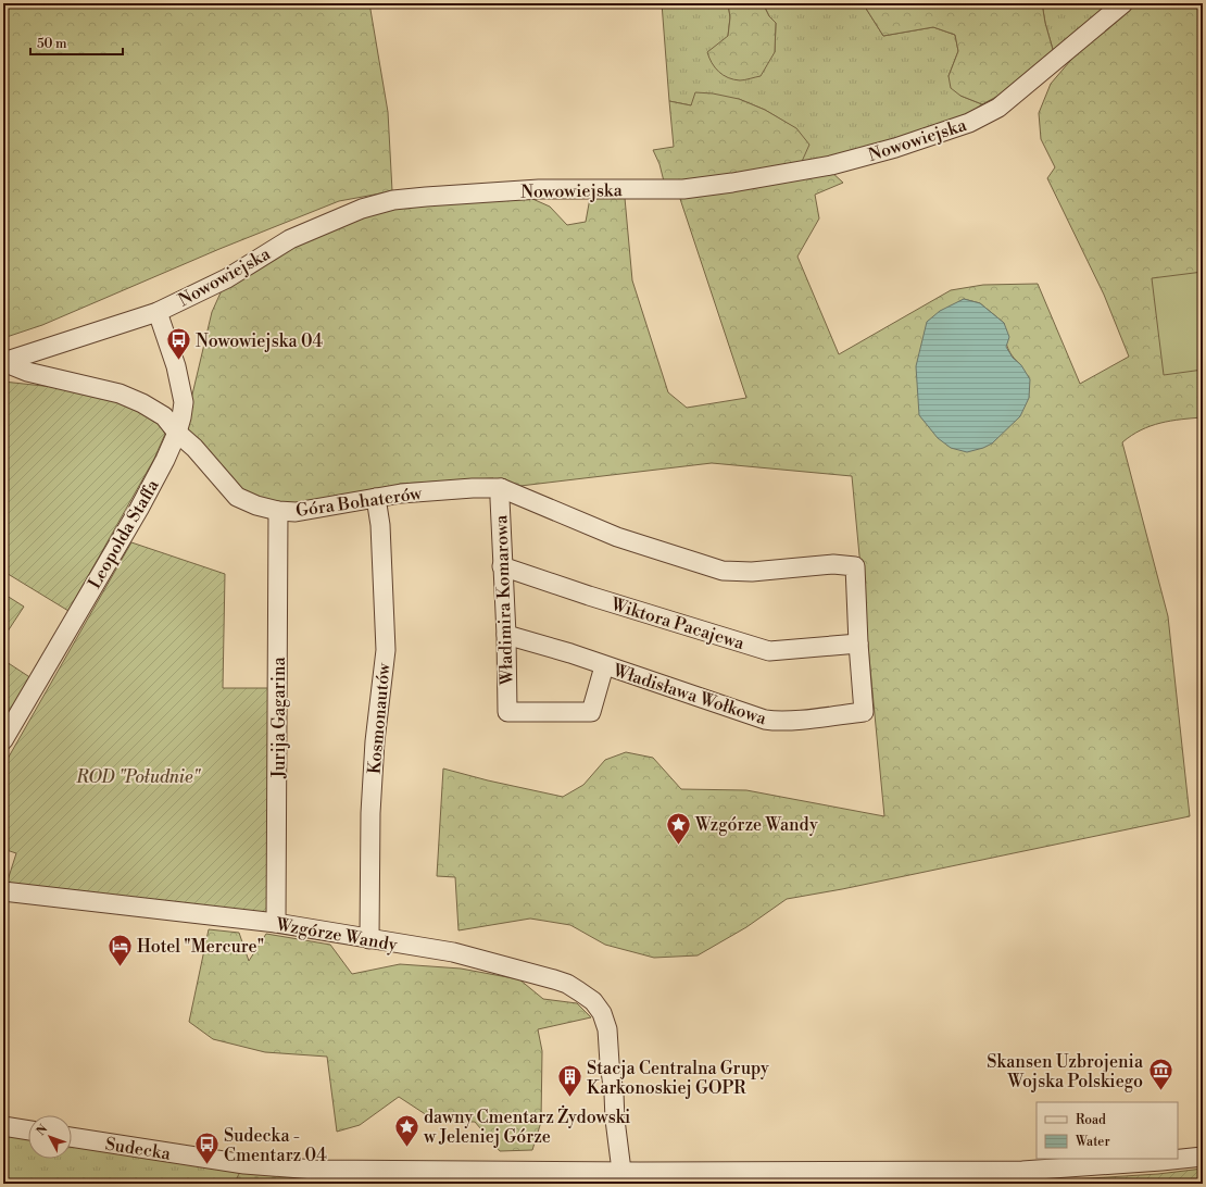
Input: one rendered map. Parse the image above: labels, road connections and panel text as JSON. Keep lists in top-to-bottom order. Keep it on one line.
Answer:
{"streets":{"street":["Nowowiejska","Góra Bohaterów","Leopolda Staffa","Władimira Komarowa","Wiktora Pacajewa","Władisława Wołkowa","Jurija Gagarina","Kosmonautów","Wzgórze Wandy","Sudecka"]},"crossings":[["Nowowiejska","Góra Bohaterów"],["Nowowiejska","Leopolda Staffa"],["Góra Bohaterów","Leopolda Staffa"],["Góra Bohaterów","Władimira Komarowa"],["Góra Bohaterów","Jurija Gagarina"],["Góra Bohaterów","Kosmonautów"],["Władimira Komarowa","Wiktora Pacajewa"],["Władimira Komarowa","Władisława Wołkowa"],["Wiktora Pacajewa","Władisława Wołkowa"],["Jurija Gagarina","Wzgórze Wandy"],["Kosmonautów","Wzgórze Wandy"],["Wzgórze Wandy","Sudecka"]],"parks":["ROD \"Południe\""],"places":{"bus stop":["Nowowiejska 04","Sudecka - Cmentarz 04"],"place":["Wzgórze Wandy","dawny Cmentarz Żydowski w Jeleniej Górze"],"hotel":["Hotel \"Mercure\""],"museum":["Skansen Uzbrojenia Wojska Polskiego"],"building":["Stacja Centralna Grupy Karkonoskiej GOPR"]},"legend":["Road","Water"],"scale_bar":"50 m","north":"top left"}
